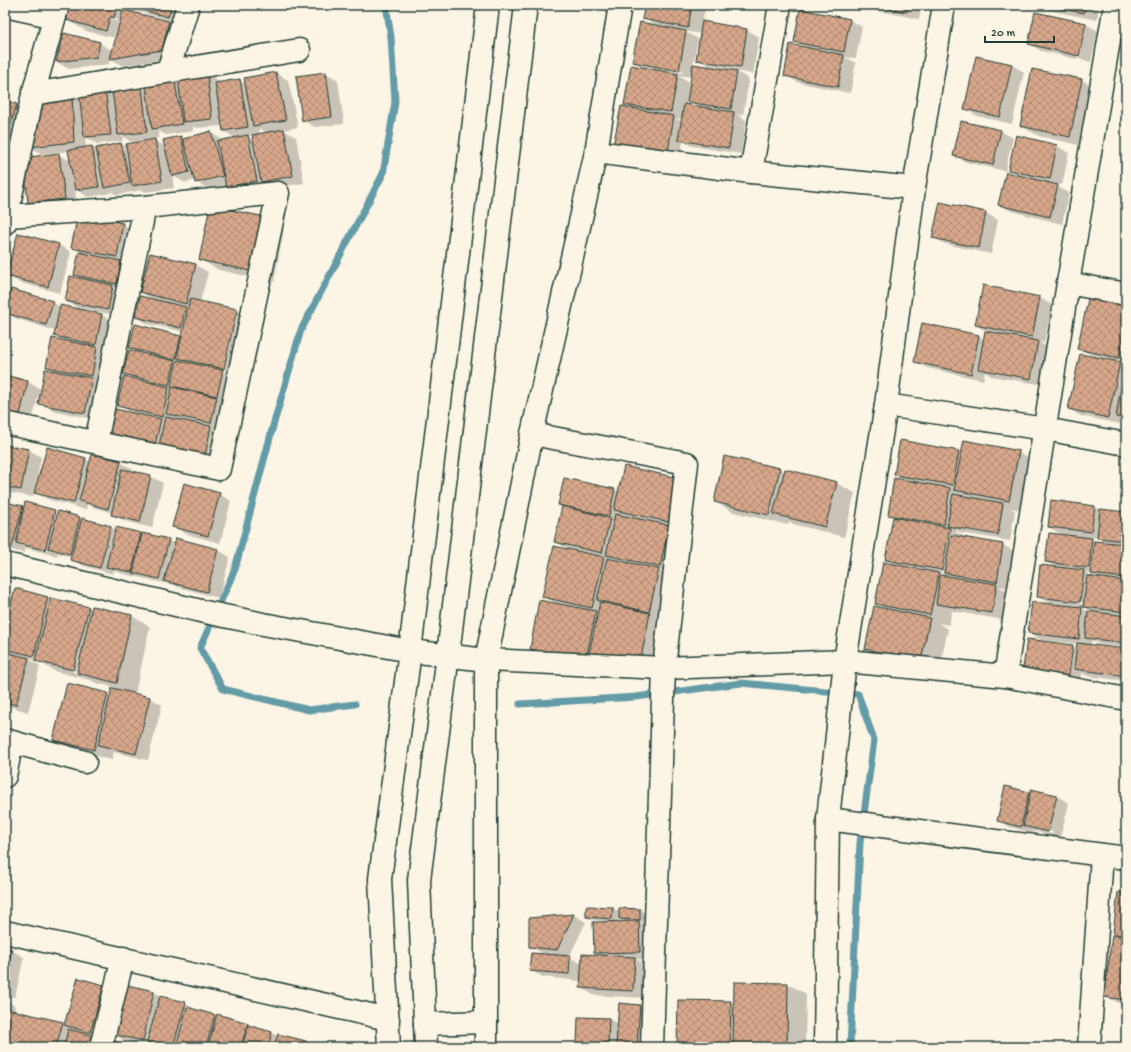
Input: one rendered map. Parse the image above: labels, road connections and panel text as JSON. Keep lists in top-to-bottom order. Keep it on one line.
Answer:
{"scale_bar":"20 m"}
